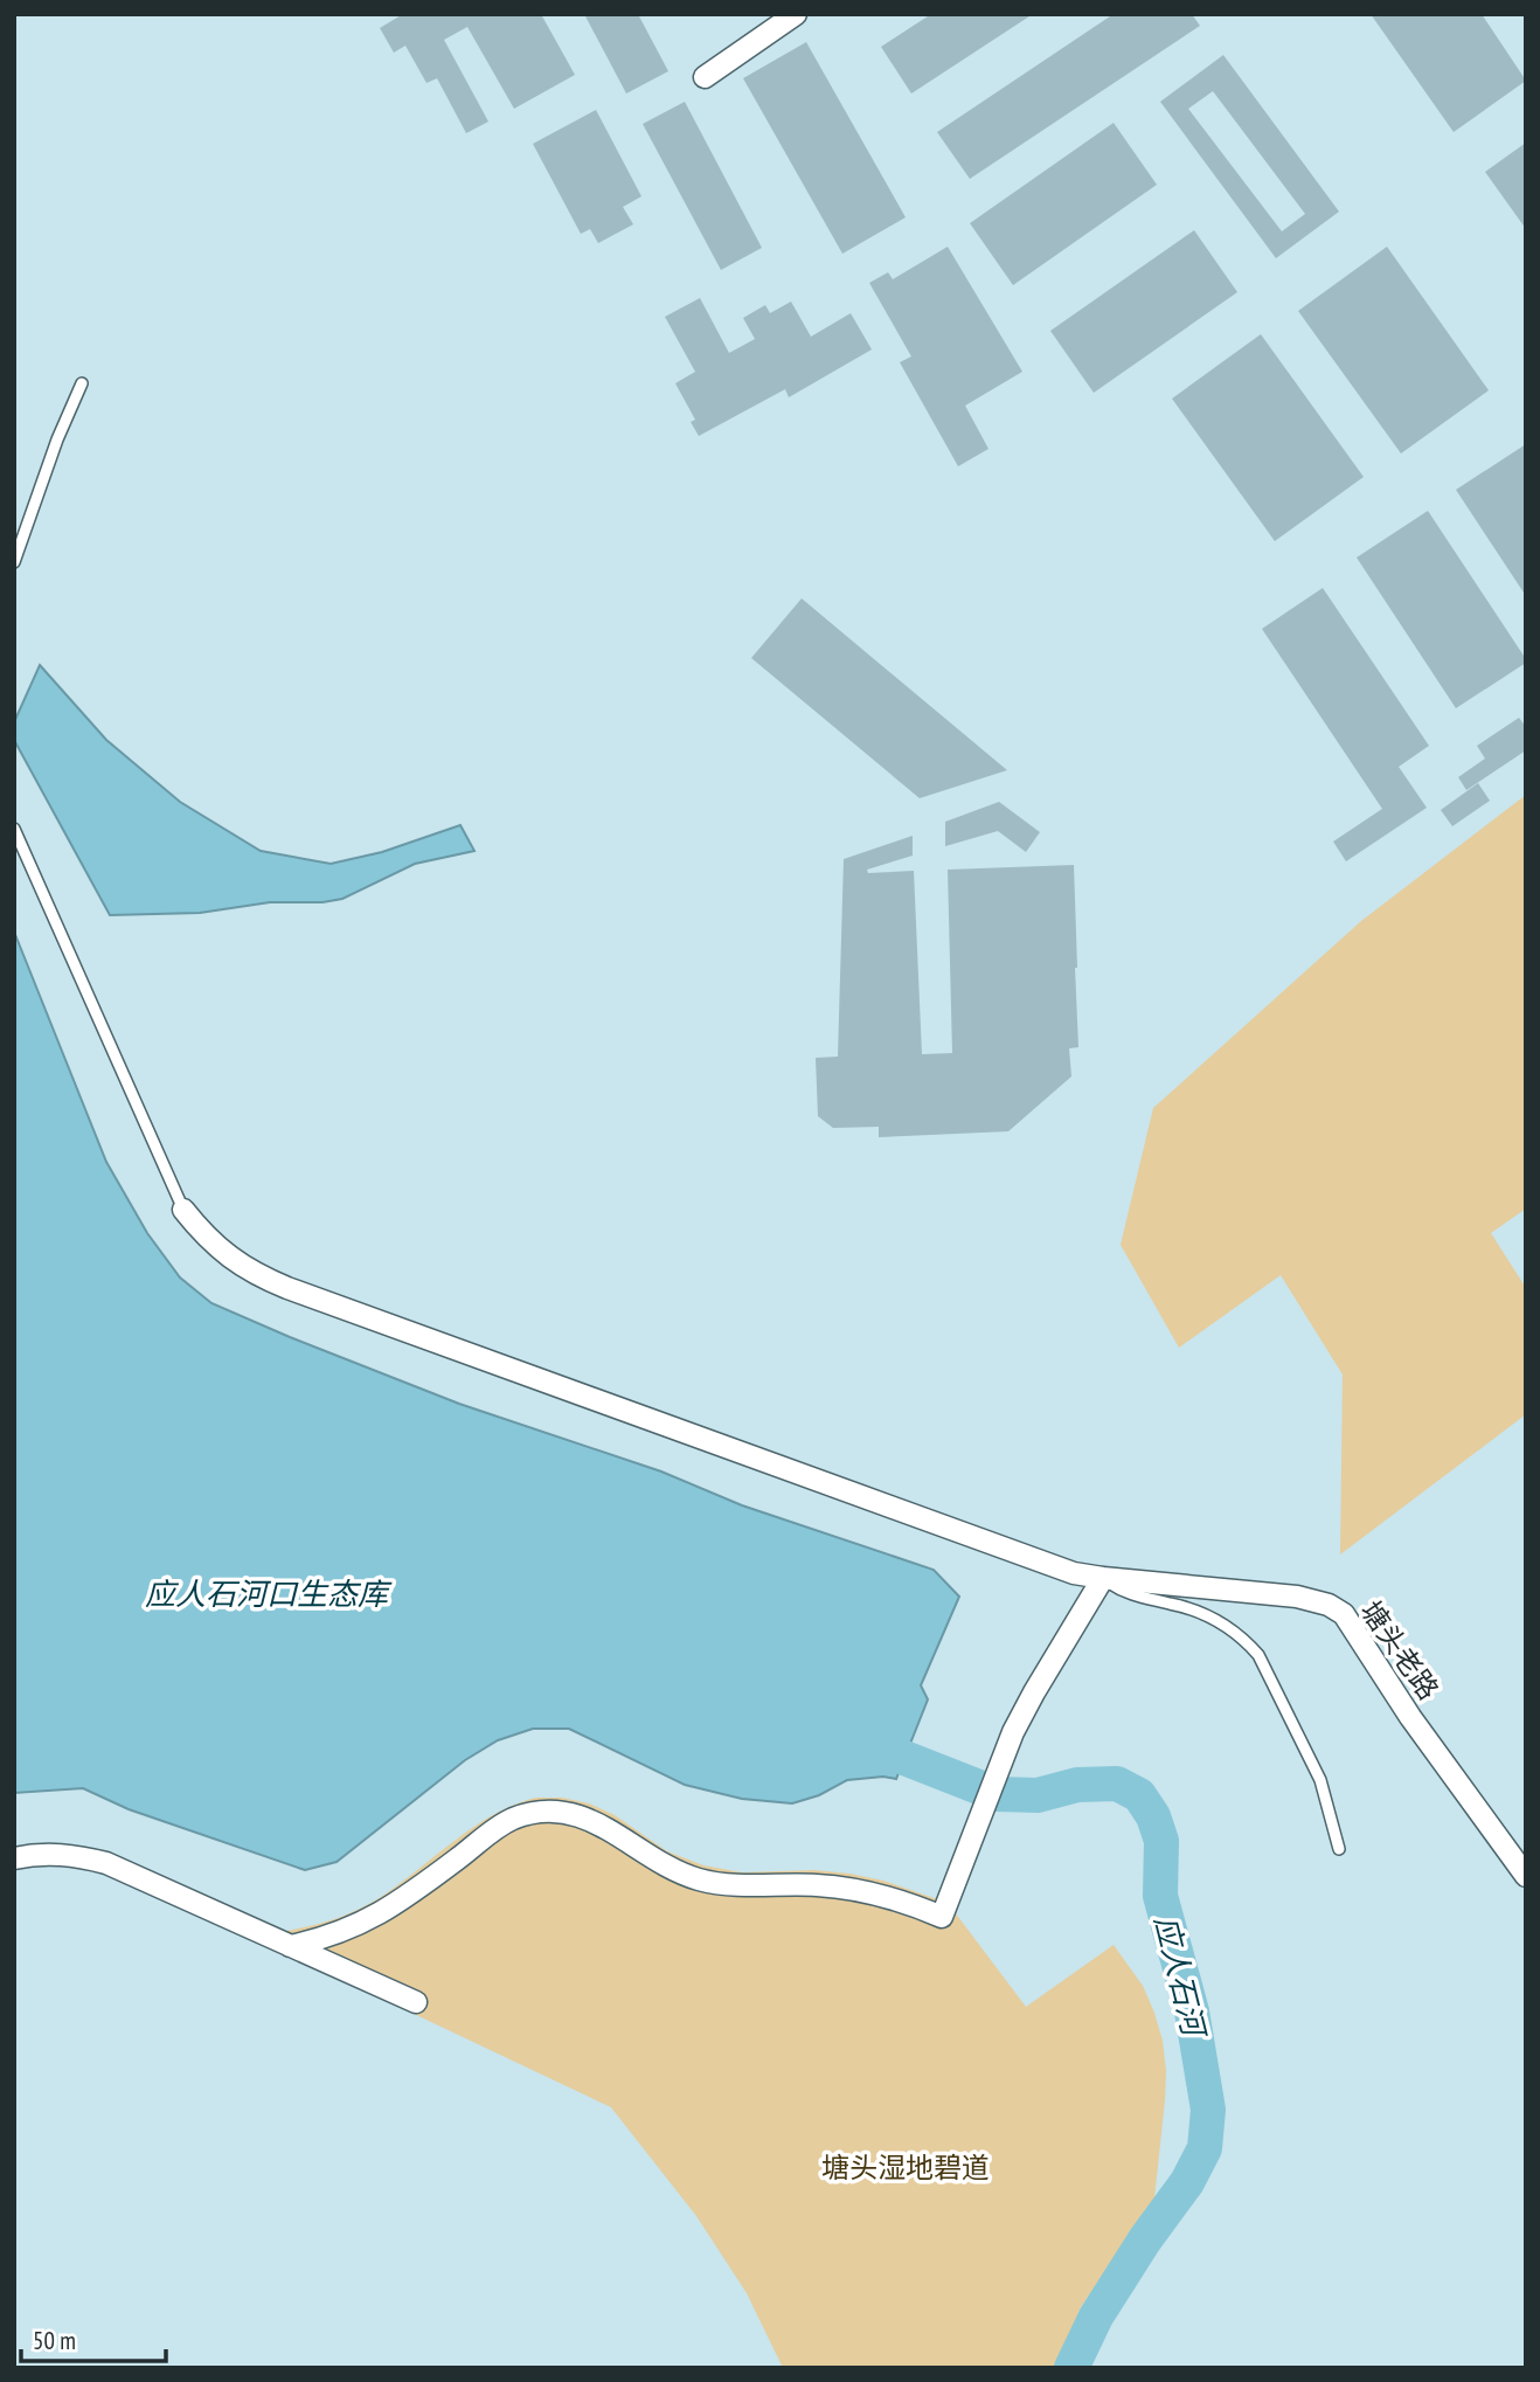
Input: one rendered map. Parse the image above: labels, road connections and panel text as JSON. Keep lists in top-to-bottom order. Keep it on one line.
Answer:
{"streets":{"street":["塘头老路"]},"water":["应人石河口生态库","应人石河"],"parks":["塘头湿地碧道"],"scale_bar":"50 m"}
